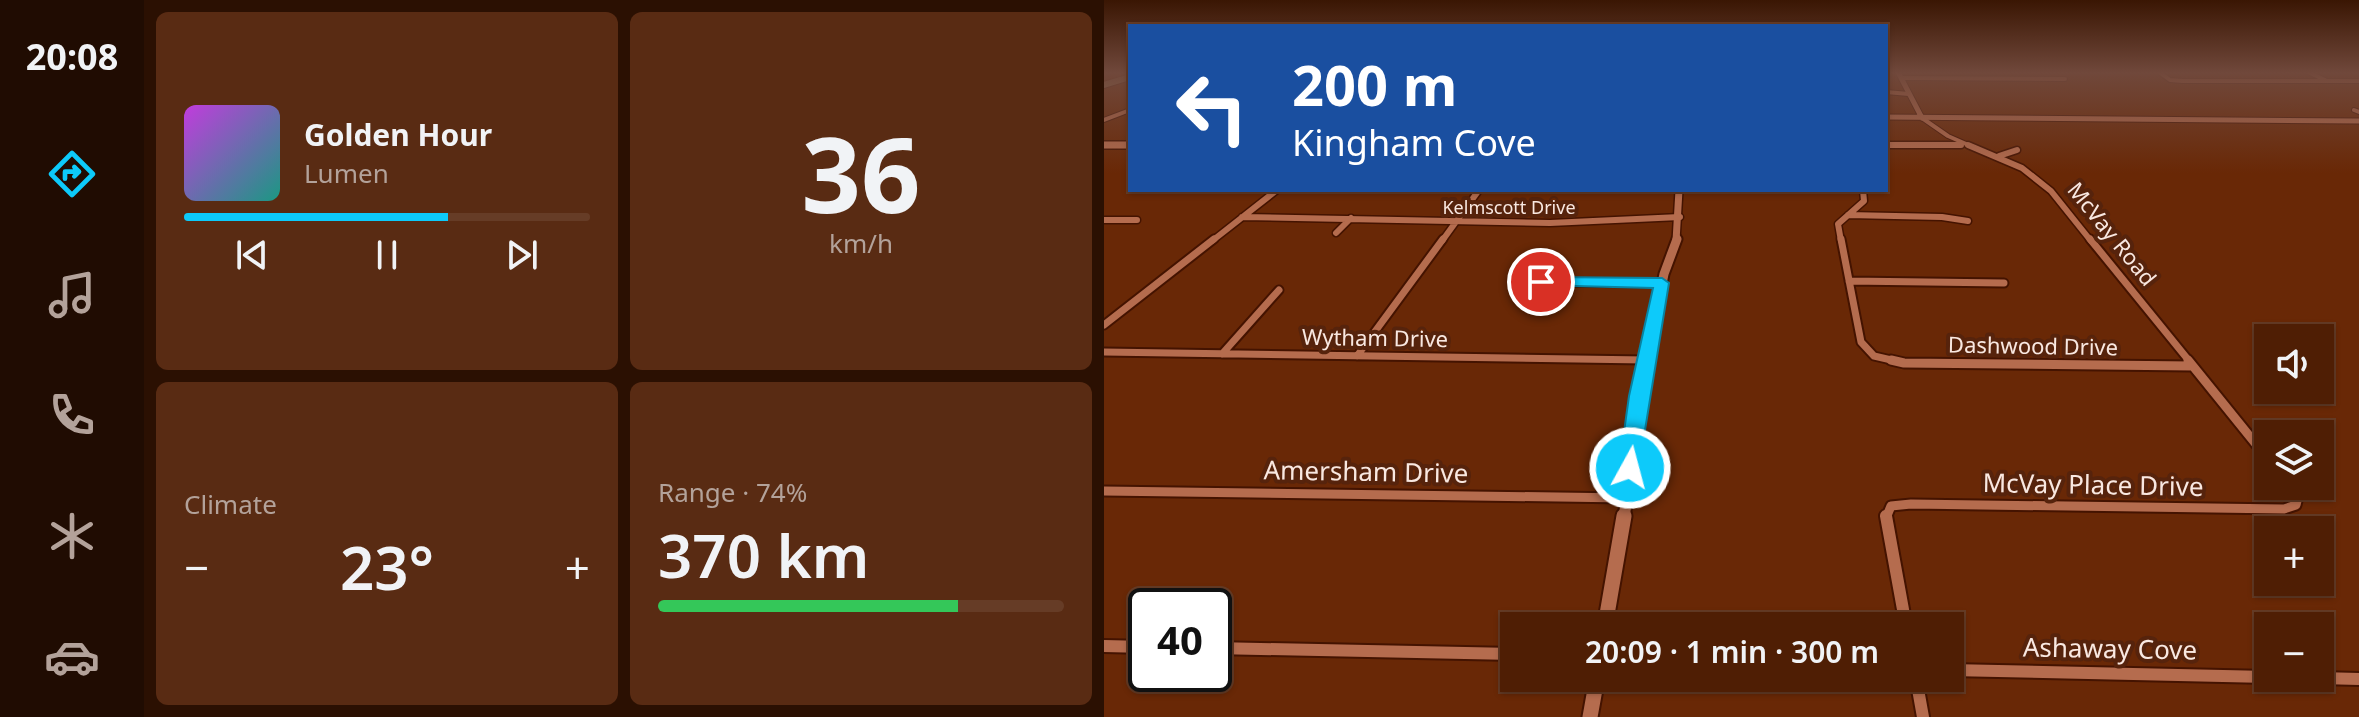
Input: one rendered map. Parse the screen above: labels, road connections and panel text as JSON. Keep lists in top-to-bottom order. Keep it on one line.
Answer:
{"streets":{"street":["Kelmscott Drive","McVay Road","Wytham Drive","Dashwood Drive","Amersham Drive","McVay Place Drive","Ashaway Cove"]},"crossings":[["McVay Road","Dashwood Drive"]],"page":{"tabs":"20:08","tile":[["36","km/h"],"Climate",["Range · 74%","370 km"]],"turn":["200 m","Kingham Cove"],"song":["Golden Hour","Lumen"],"map_buttons":["+","−"],"heat":["−","23°","+"],"limit":"40","trip":"20:09 · 1 min · 300 m"}}
